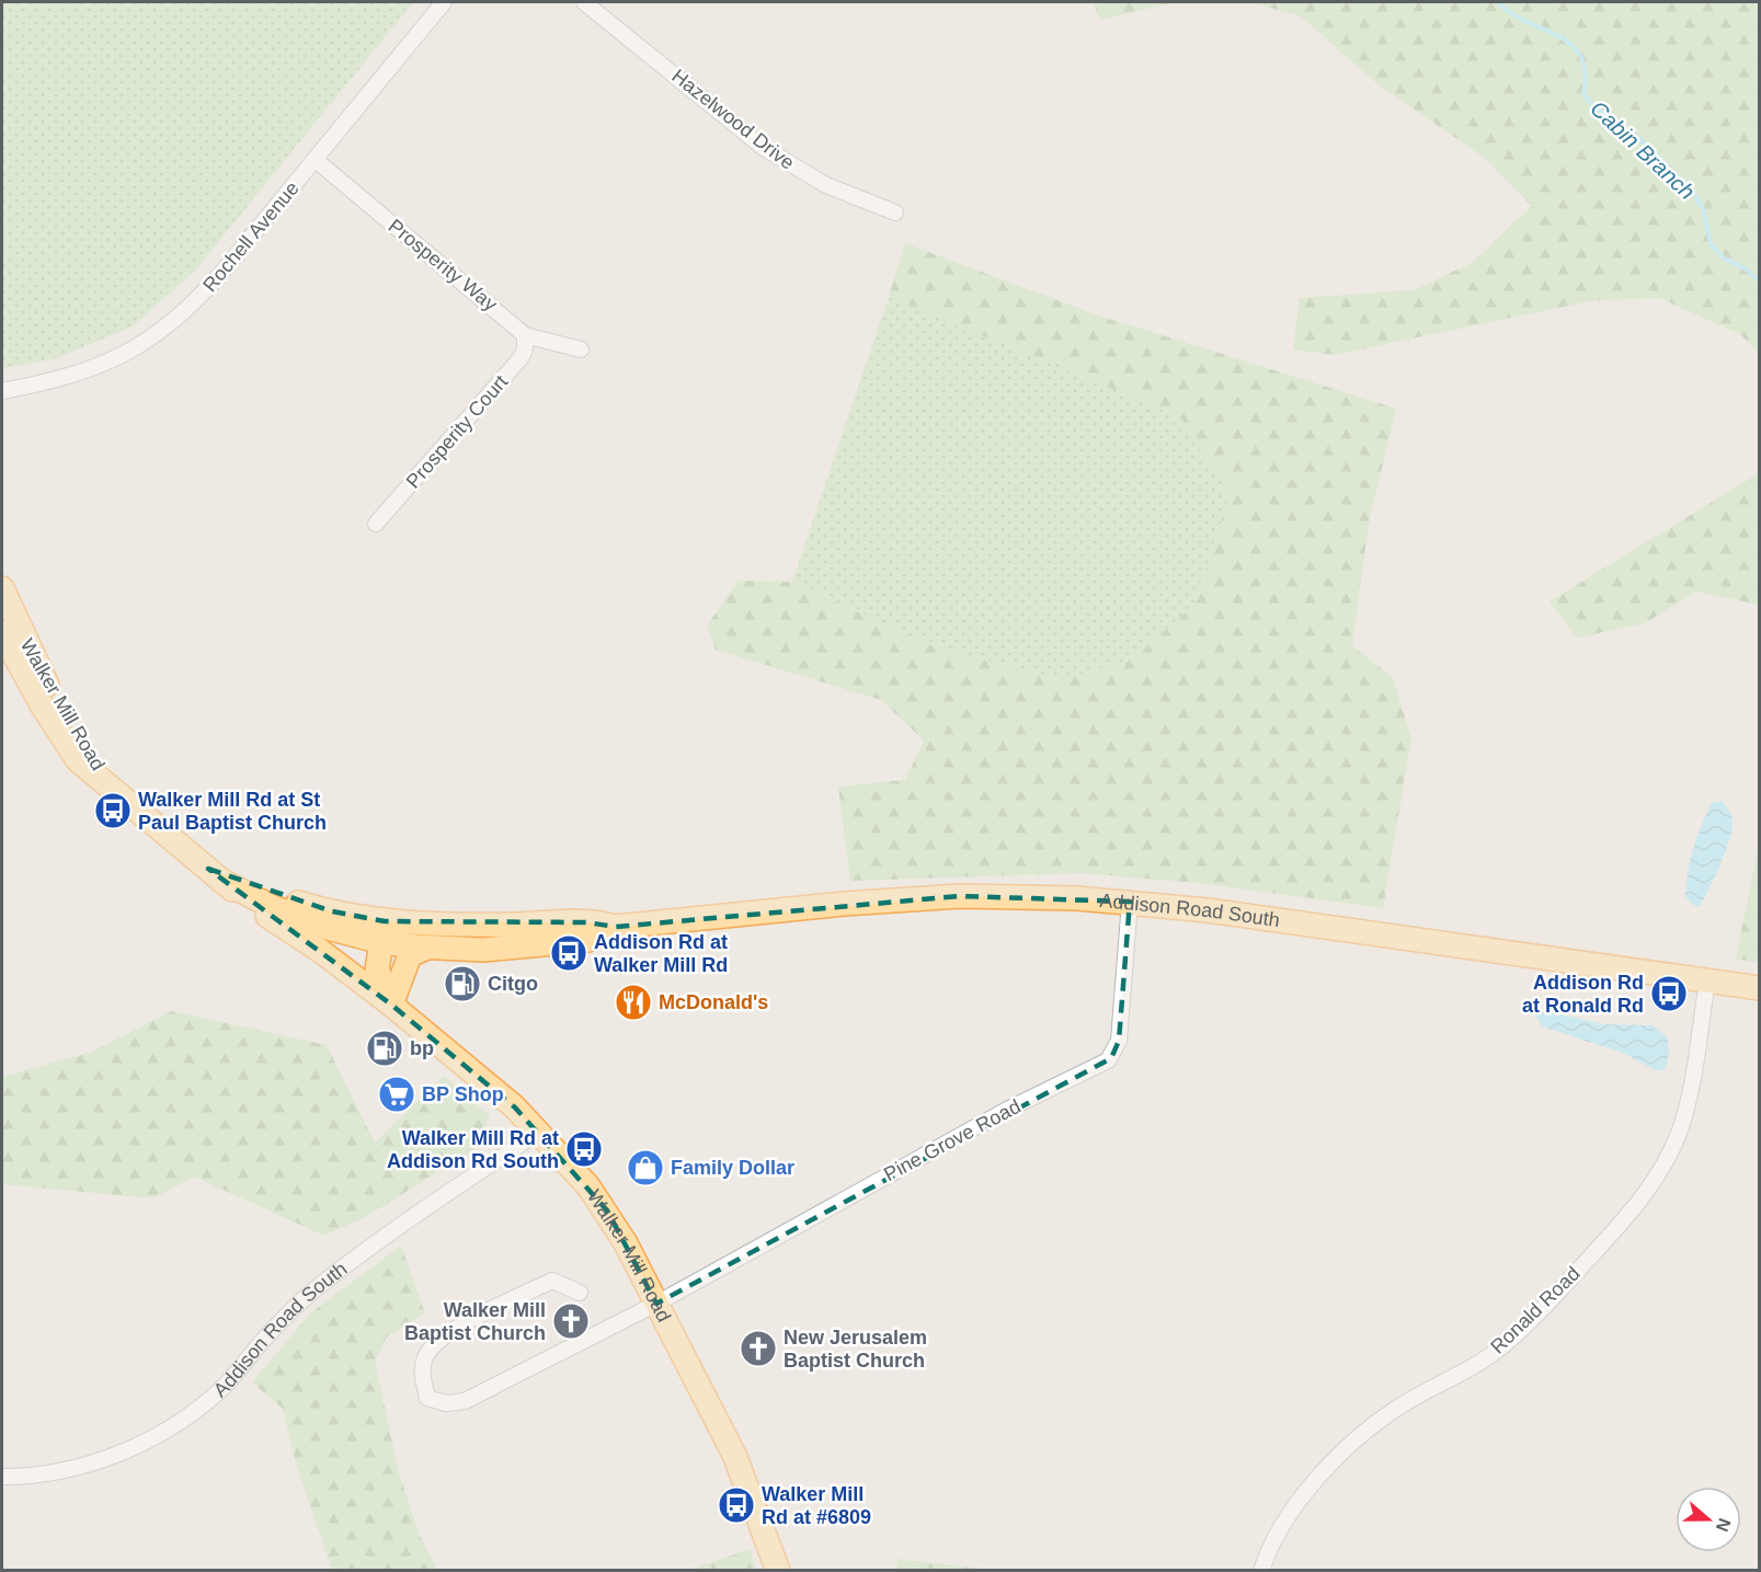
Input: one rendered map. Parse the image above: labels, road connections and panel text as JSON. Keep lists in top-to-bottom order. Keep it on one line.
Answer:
{"streets":{"main road":["Walker Mill Road","Addison Road South"],"street":["Hazelwood Drive","Rochell Avenue","Prosperity Way","Prosperity Court","Pine Grove Road","Ronald Road"]},"crossings":[["Rochell Avenue","Prosperity Way"],["Prosperity Way","Prosperity Court"],["Walker Mill Road","Addison Road South"],["Walker Mill Road","Pine Grove Road"],["Addison Road South","Pine Grove Road"],["Addison Road South","Ronald Road"]],"water":["Cabin Branch"],"places":{"bus stop":["Walker Mill Rd at St Paul Baptist Church","Addison Rd at Walker Mill Rd","Addison Rd at Ronald Rd","Walker Mill Rd at Addison Rd South","Walker Mill Rd at #6809"],"fuel station":["Citgo","bp"],"restaurant":["McDonald's"],"supermarket":["BP Shop"],"shop":["Family Dollar"],"church":["Walker Mill Baptist Church","New Jerusalem Baptist Church"]},"north":"right"}
